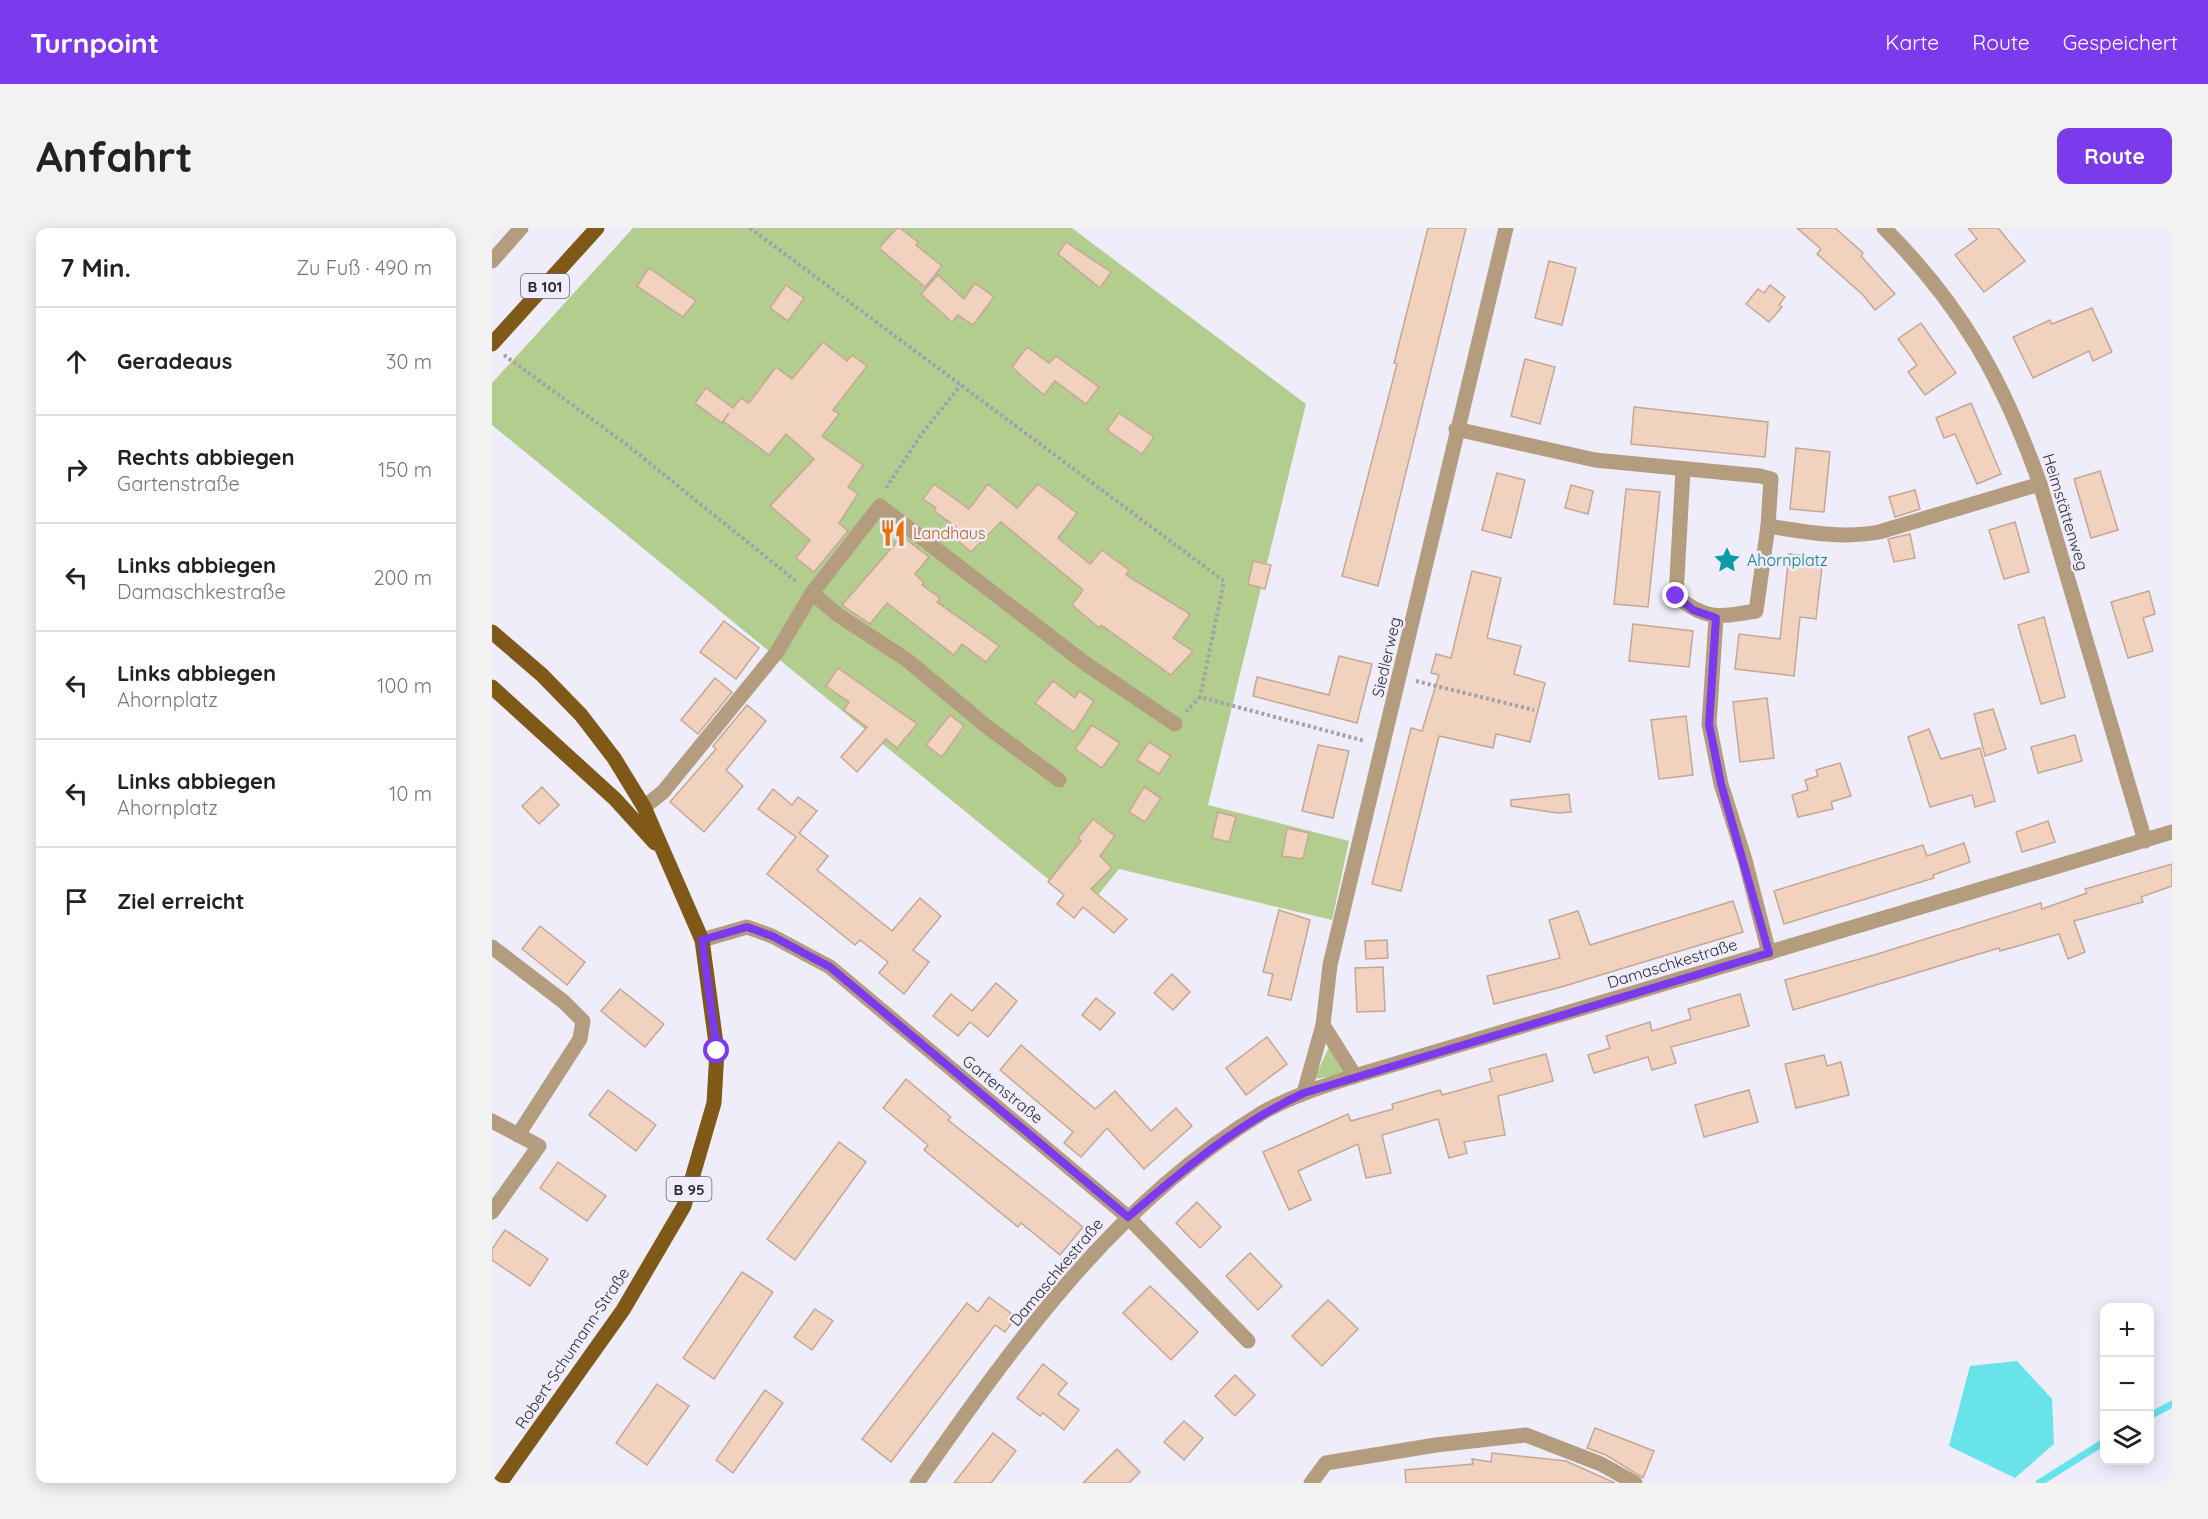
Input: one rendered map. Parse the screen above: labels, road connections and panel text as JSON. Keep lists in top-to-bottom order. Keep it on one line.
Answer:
{"streets":{"main road":["B 101","B 95","Robert-Schumann-Straße"],"street":["Heimstättenweg","Siedlerweg","Damaschkestraße","Gartenstraße"]},"crossings":[["Heimstättenweg","Damaschkestraße"],["Siedlerweg","Damaschkestraße"],["Damaschkestraße","Gartenstraße"],["Gartenstraße","Robert-Schumann-Straße"]],"places":{"restaurant":["Landhaus"],"place":["Ahornplatz"]},"page":{"header":"Turnpoint","nav":["Karte","Route","Gespeichert"],"buttons":"Route","title":"Anfahrt","heading":["7 Min.","Zu Fuß · 490 m"],"list":[["Geradeaus","30 m"],["Rechts abbiegen","Gartenstraße","150 m"],["Links abbiegen","Damaschkestraße","200 m"],["Links abbiegen","Ahornplatz","100 m"],["Links abbiegen","Ahornplatz","10 m"],"Ziel erreicht"],"map_buttons":["+","−"]}}
